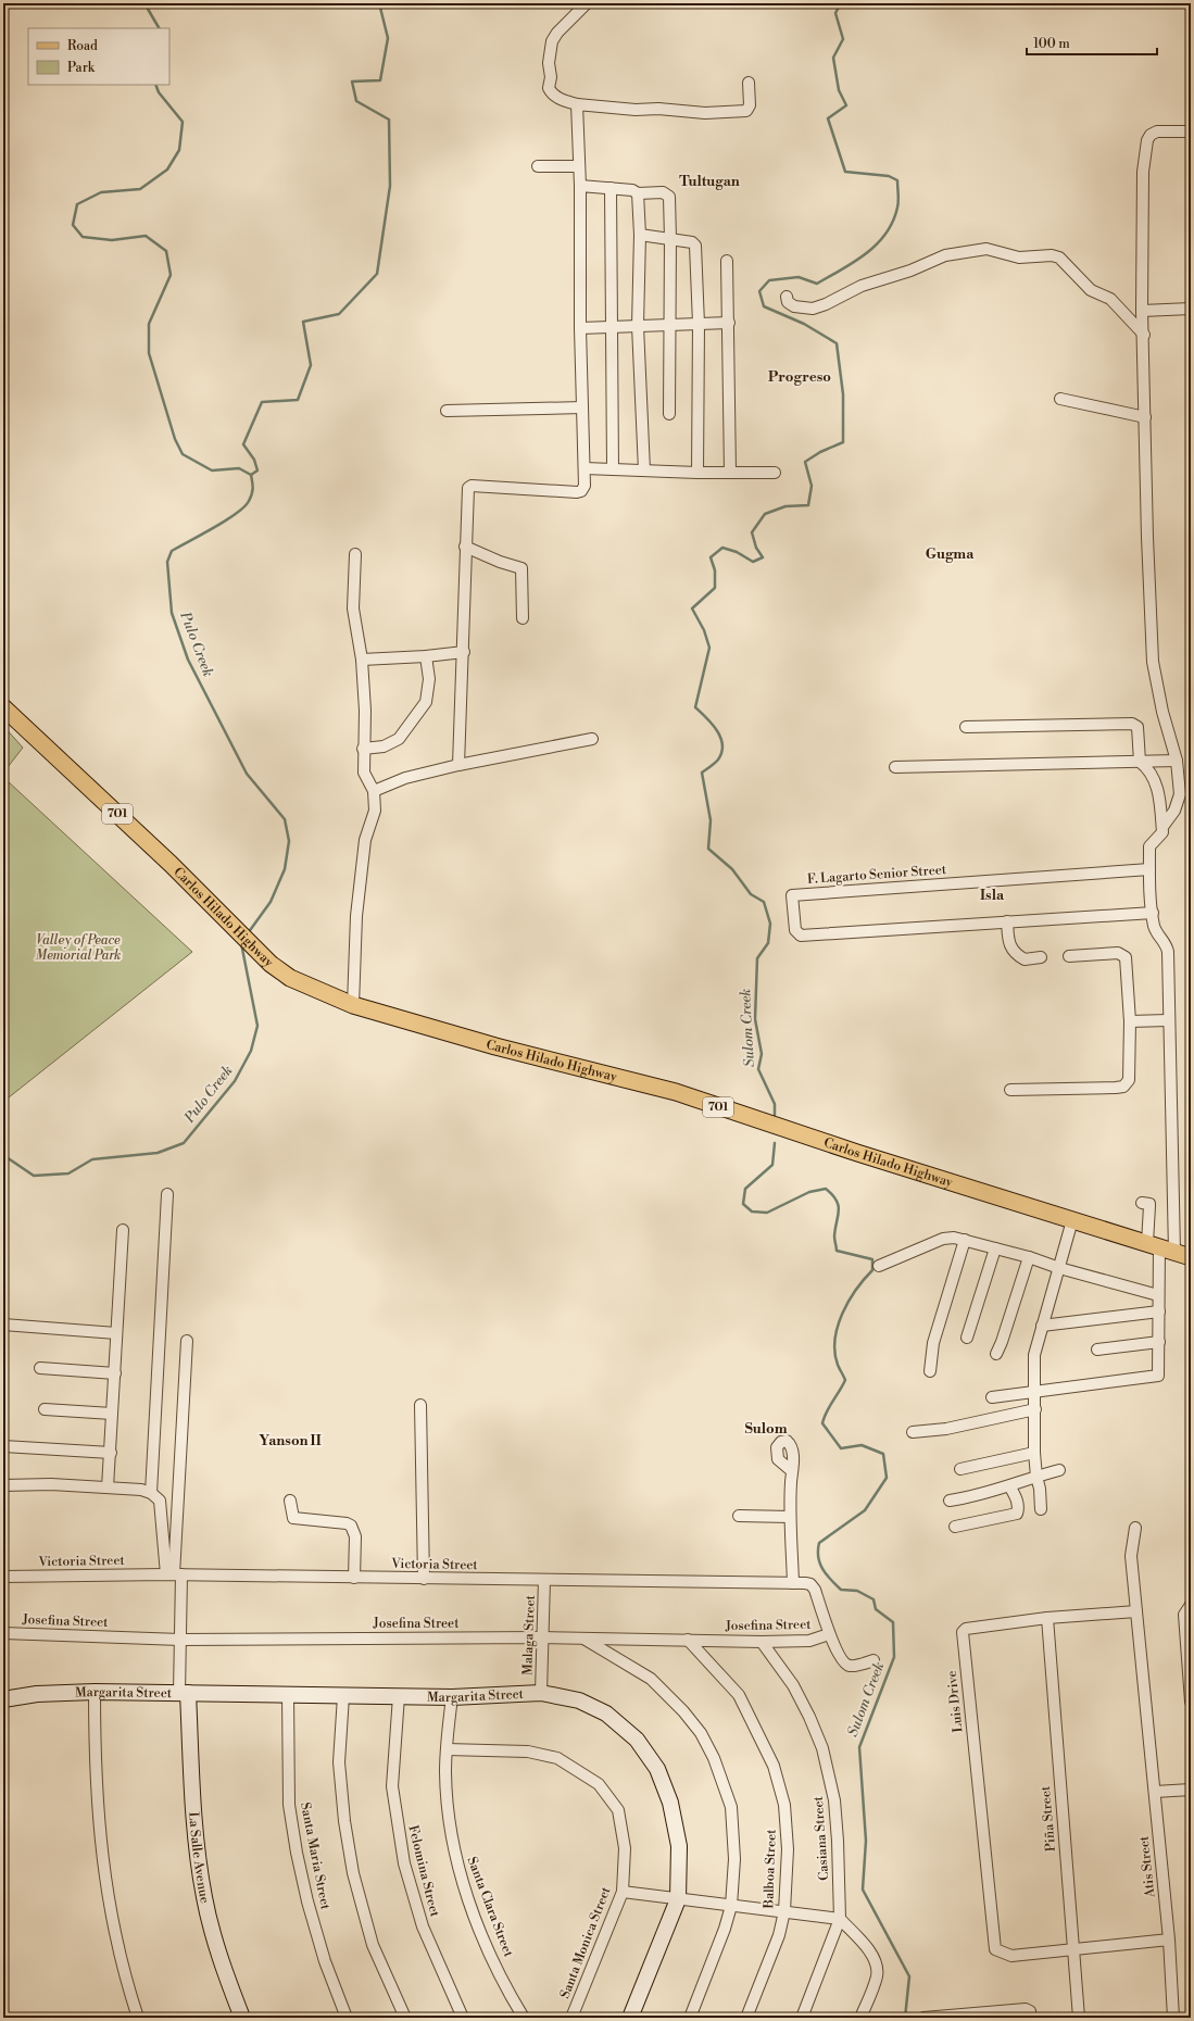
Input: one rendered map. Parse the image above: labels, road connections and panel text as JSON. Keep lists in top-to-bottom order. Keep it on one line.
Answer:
{"streets":{"main road":["701","Carlos Hilado Highway"],"street":["F. Lagarto Senior Street","Victoria Street","Josefina Street","Malaga Street","Margarita Street","Luis Drive","Piña Street","Casiana Street","Santa Maria Street","La Salle Avenue","Atis Street","Balboa Street","Felomina Street","Santa Clara Street","Santa Monica Street"]},"crossings":[["Victoria Street","Josefina Street"],["Victoria Street","Malaga Street"],["Josefina Street","Malaga Street"],["Josefina Street","Casiana Street"],["Josefina Street","Balboa Street"],["Malaga Street","Margarita Street"],["Margarita Street","Santa Maria Street"],["Margarita Street","La Salle Avenue"],["Margarita Street","Felomina Street"],["Margarita Street","Santa Clara Street"],["Luis Drive","Piña Street"],["Luis Drive","Atis Street"],["Santa Clara Street","Santa Monica Street"]],"districts":["Tultugan","Progreso","Gugma","Isla","Sulom","Yanson II"],"water":["Pulo Creek","Sulom Creek"],"parks":["Valley of Peace Memorial Park"],"legend":["Road","Park"],"scale_bar":"100 m"}
